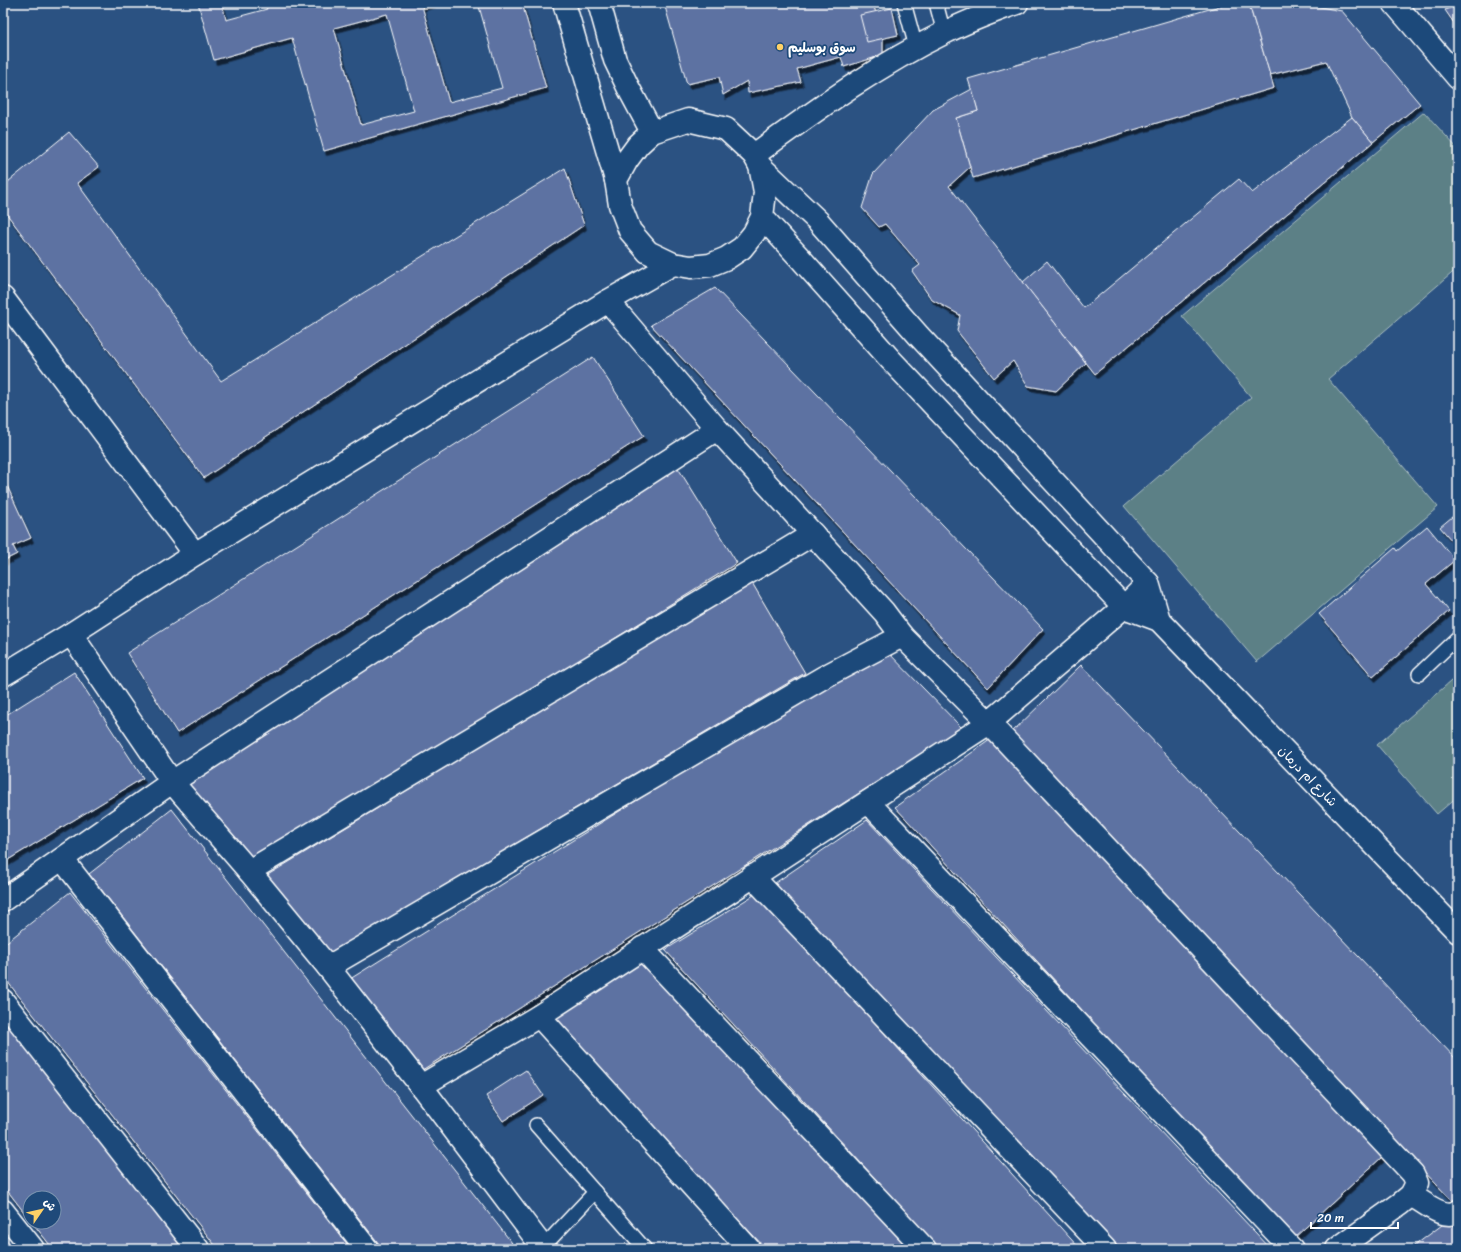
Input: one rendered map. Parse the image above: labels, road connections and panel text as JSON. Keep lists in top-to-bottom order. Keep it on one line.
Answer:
{"streets":{"street":["شارع ام درمان"]},"places":["سوق بوسليم"],"scale_bar":"20 m","north":"top right"}
